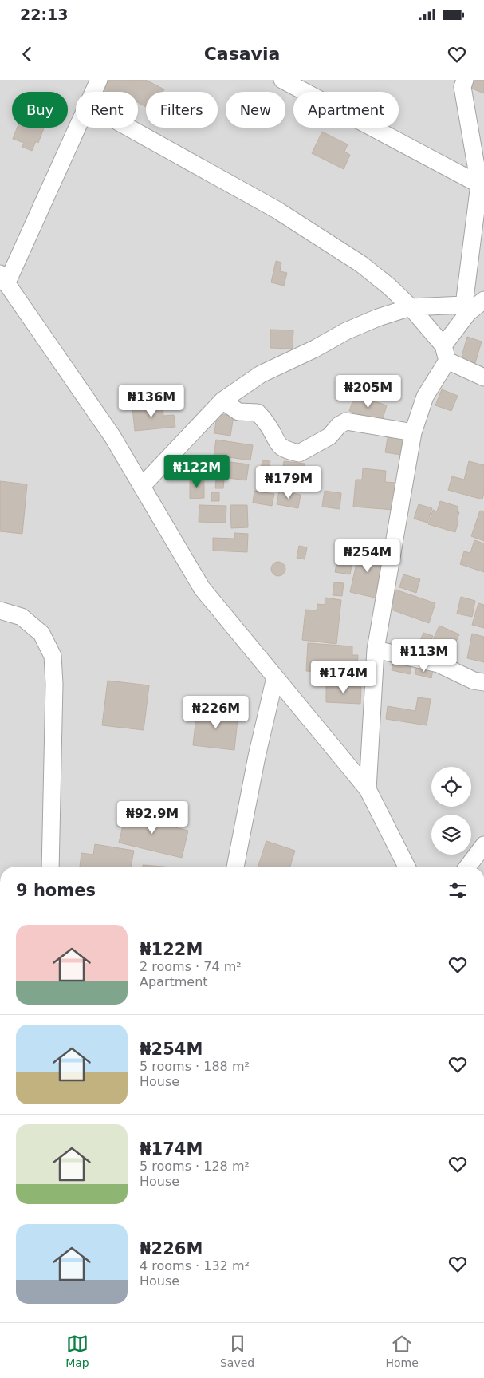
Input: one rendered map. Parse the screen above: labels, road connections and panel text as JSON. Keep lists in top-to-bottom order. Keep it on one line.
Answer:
{"page":{"status":"22:13","header":"Casavia","chip":["Buy","Rent","Filters","New","Apartment"],"price":["₦205M","₦136M","₦122M","₦179M","₦254M","₦113M","₦174M","₦226M","₦92.9M"],"heading":"9 homes","list":[{"name":"₦122M","note":"2 rooms · 74 m² · Apartment"},{"name":"₦254M","note":"5 rooms · 188 m² · House"},{"name":"₦174M","note":"5 rooms · 128 m² · House"},{"name":"₦226M","note":"4 rooms · 132 m² · House"}],"tabs":["Map","Saved","Home"]}}
